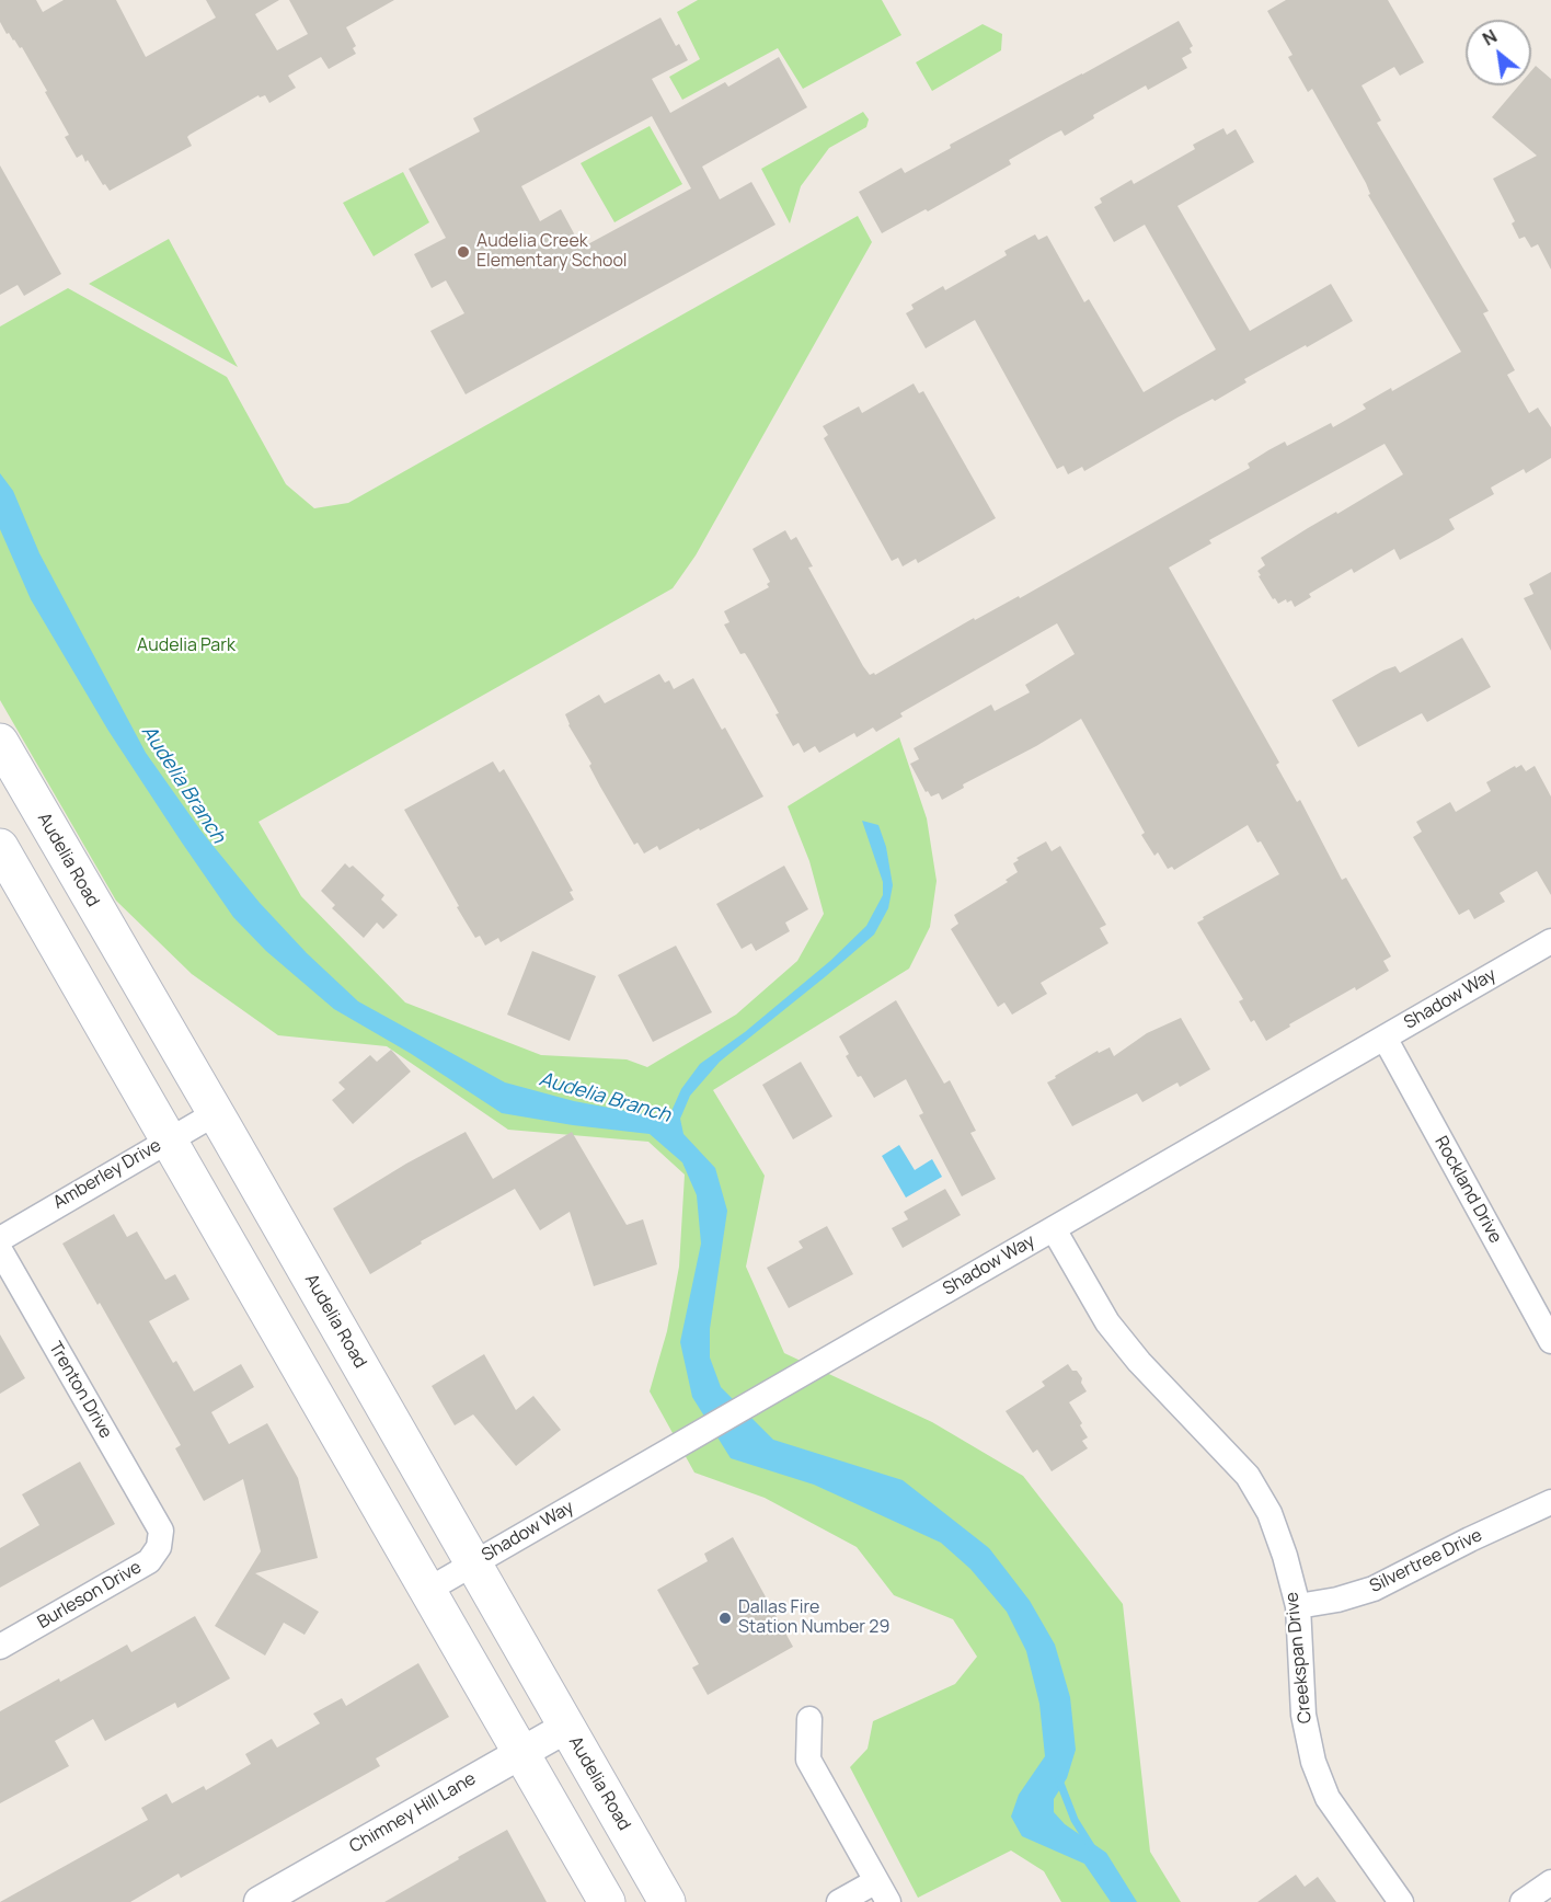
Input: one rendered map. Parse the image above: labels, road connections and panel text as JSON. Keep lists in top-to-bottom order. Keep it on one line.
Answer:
{"streets":{"main road":["Audelia Road"],"street":["Shadow Way","Amberley Drive","Rockland Drive","Trenton Drive","Silvertree Drive","Burleson Drive","Creekspan Drive","Chimney Hill Lane"]},"crossings":[["Audelia Road","Shadow Way"],["Audelia Road","Amberley Drive"],["Audelia Road","Chimney Hill Lane"],["Shadow Way","Rockland Drive"],["Shadow Way","Creekspan Drive"],["Trenton Drive","Burleson Drive"],["Silvertree Drive","Creekspan Drive"]],"water":["Audelia Branch"],"parks":["Audelia Park"],"places":["Audelia Creek Elementary School","Dallas Fire Station Number 29"],"north":"top left"}
